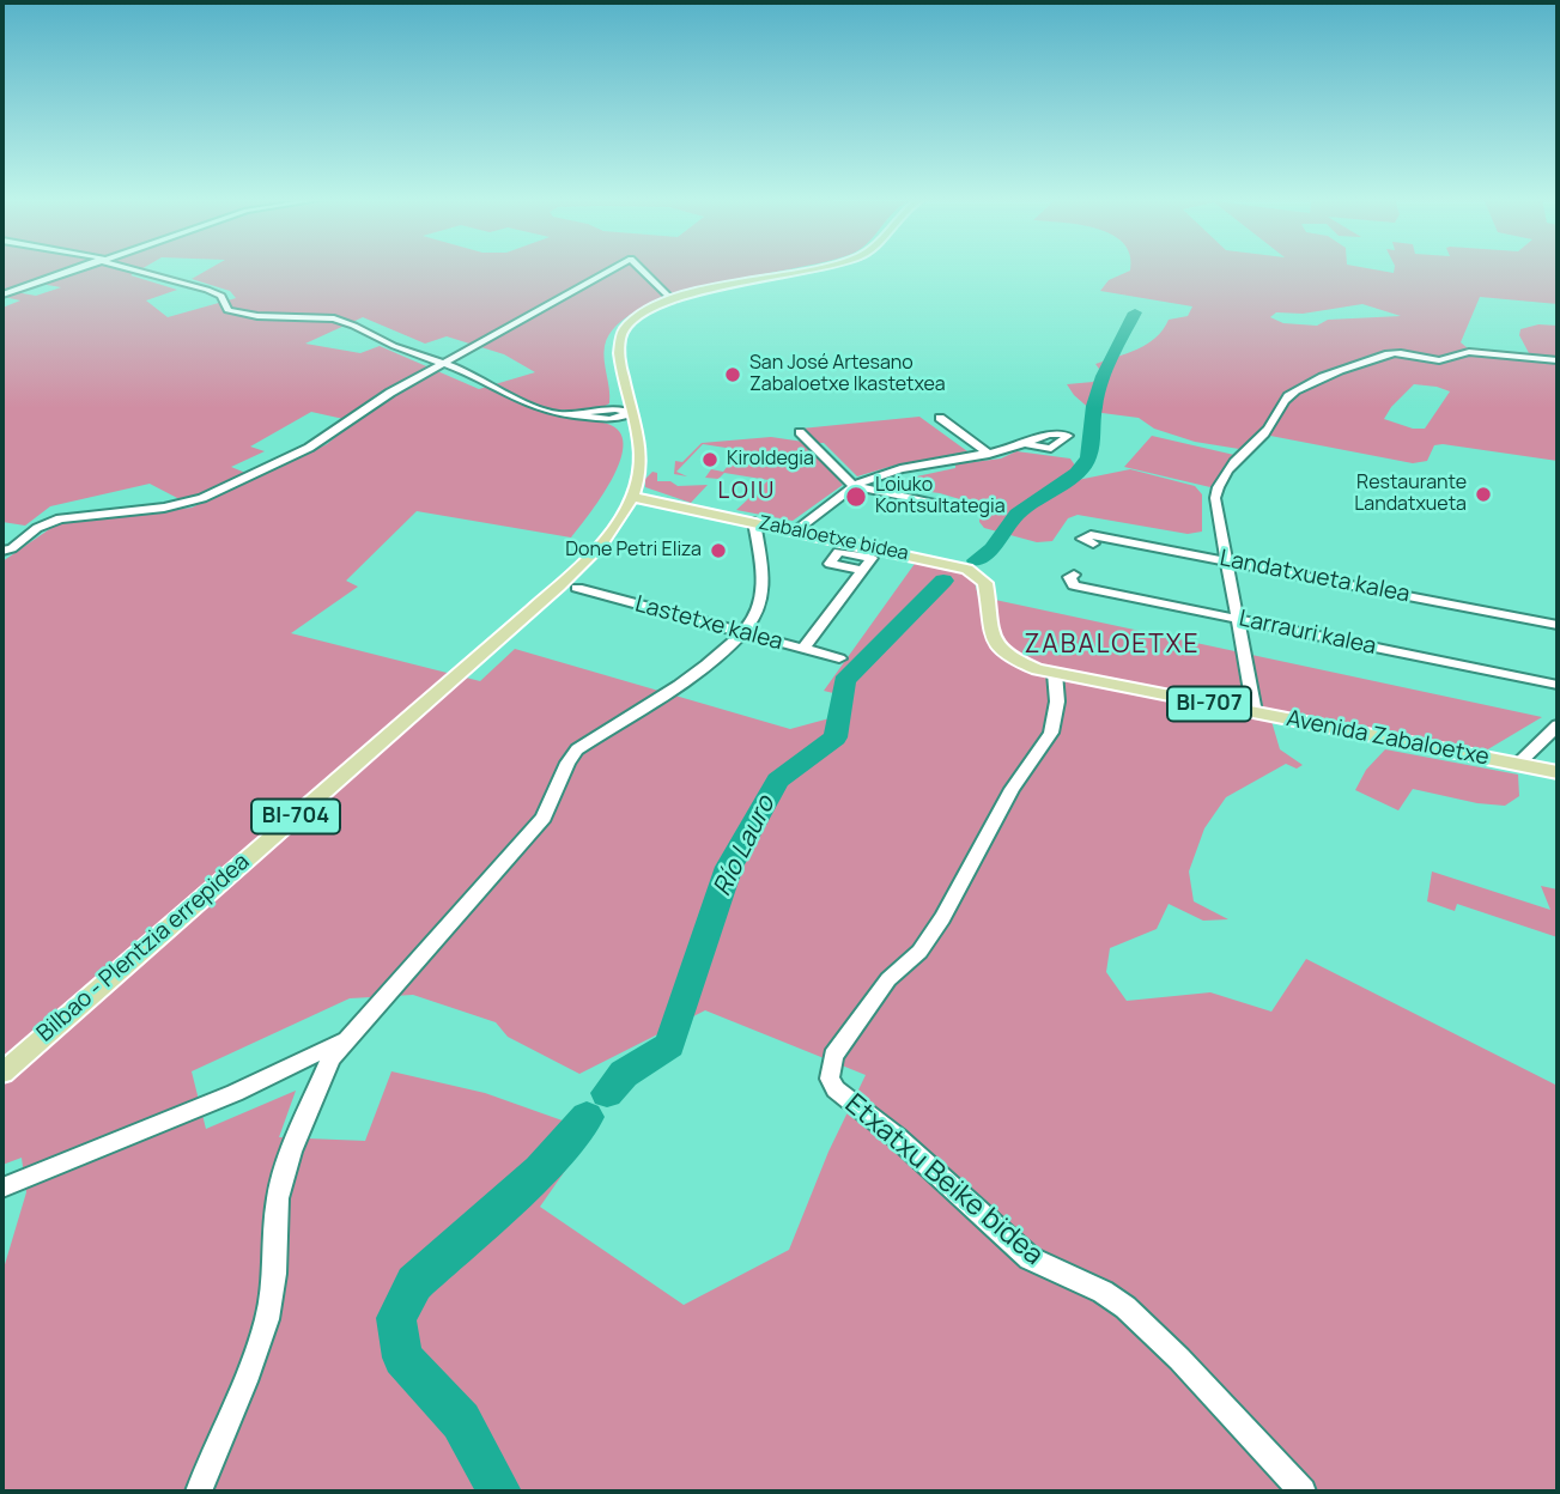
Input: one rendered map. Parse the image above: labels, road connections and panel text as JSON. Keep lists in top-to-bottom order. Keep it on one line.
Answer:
{"streets":{"main road":["Zabaloetxe bidea","BI-707","Avenida Zabaloetxe","BI-704","Bilbao - Plentzia errepidea"],"street":["Landatxueta kalea","Lastetxe kalea","Larrauri kalea","Etxatxu Beike bidea"]},"crossings":[["Zabaloetxe bidea","Avenida Zabaloetxe"],["Zabaloetxe bidea","BI-704"],["Avenida Zabaloetxe","Etxatxu Beike bidea"],["BI-704","Bilbao - Plentzia errepidea"]],"districts":["LOIU","ZABALOETXE"],"water":["Río Lauro"],"places":["San José Artesano Zabaloetxe Ikastetxea","Kiroldegia","Restaurante Landatxueta","Loiuko Kontsultategia","Done Petri Eliza"]}
